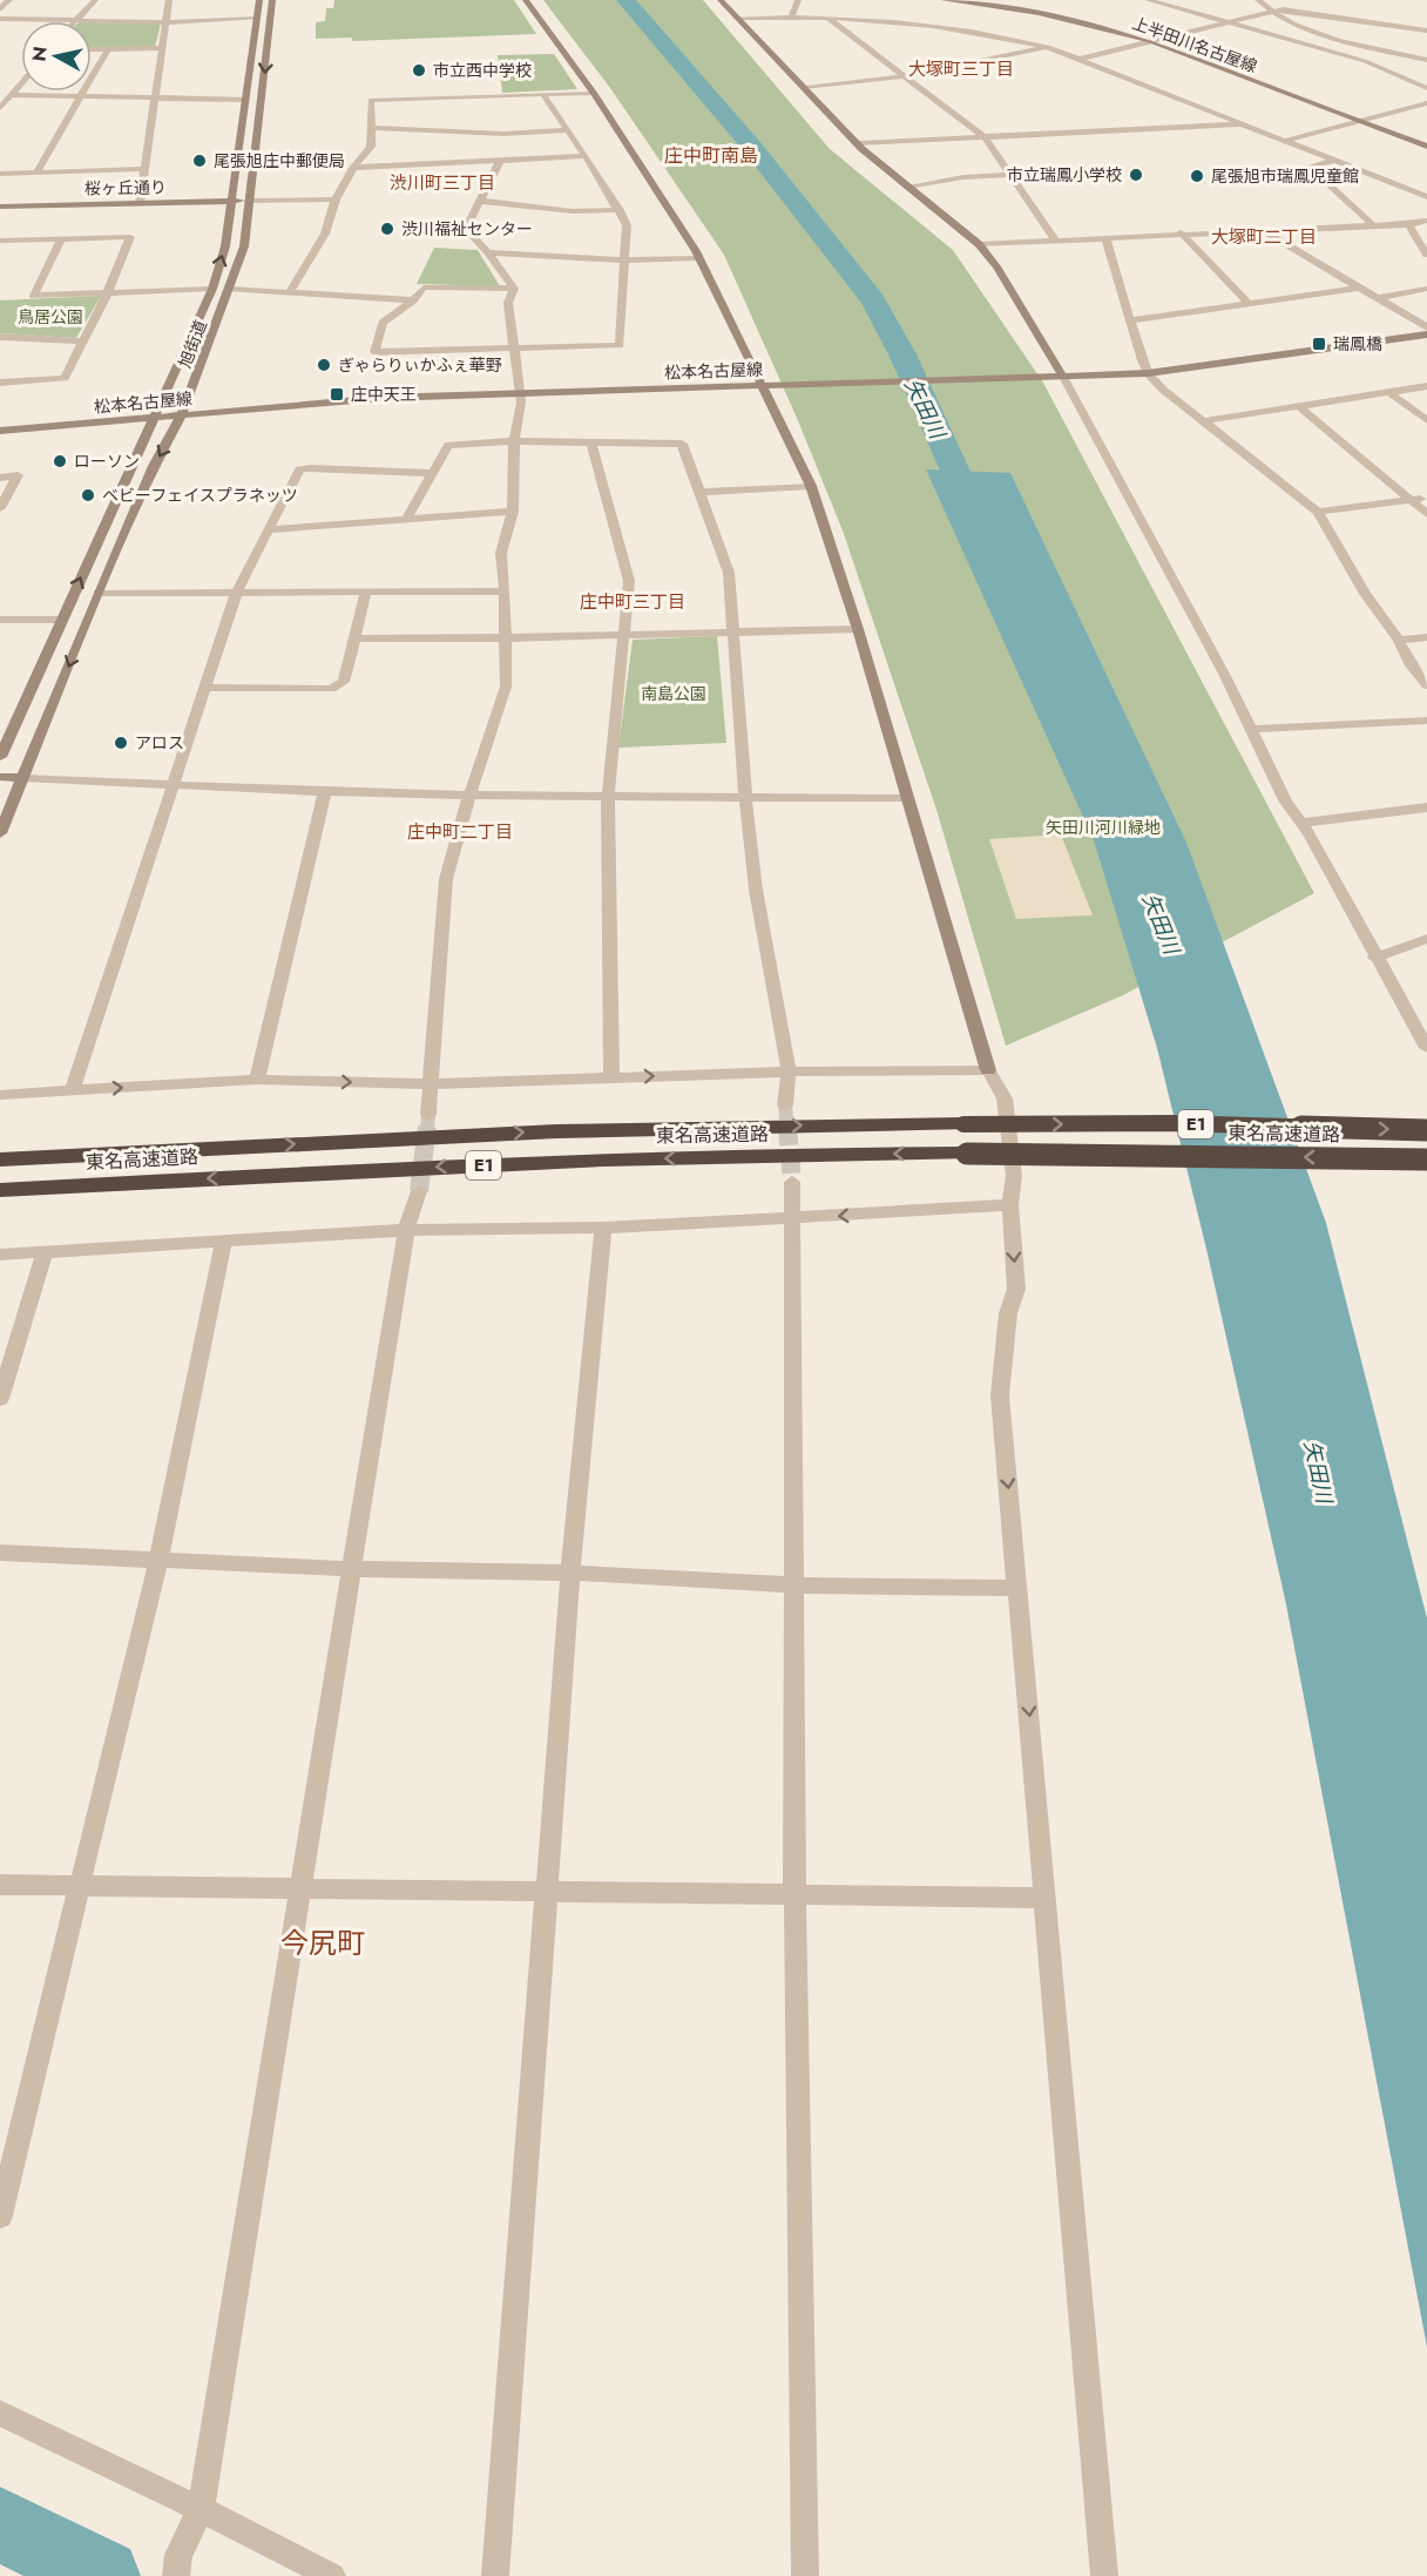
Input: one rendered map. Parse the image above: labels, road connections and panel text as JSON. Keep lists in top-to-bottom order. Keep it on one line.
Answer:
{"streets":{"highway":["E1","東名高速道路"],"street":["上半田川名古屋線","桜ヶ丘通り","旭街道","松本名古屋線"]},"crossings":[["桜ヶ丘通り","旭街道"],["旭街道","松本名古屋線"]],"districts":["大塚町三丁目","庄中町南島","渋川町三丁目","大塚町二丁目","庄中町三丁目","庄中町二丁目","今尻町"],"water":["矢田川"],"parks":["鳥居公園","南島公園","矢田川河川緑地"],"places":{"other":["市立西中学校","尾張旭庄中郵便局","市立瑞鳳小学校","尾張旭市瑞鳳児童館","渋川福祉センター","ぎゃらりぃかふぇ華野","ローソン","ベビーフェイスプラネッツ","アロス"],"transit":["瑞鳳橋","庄中天王"]},"north":"left"}
